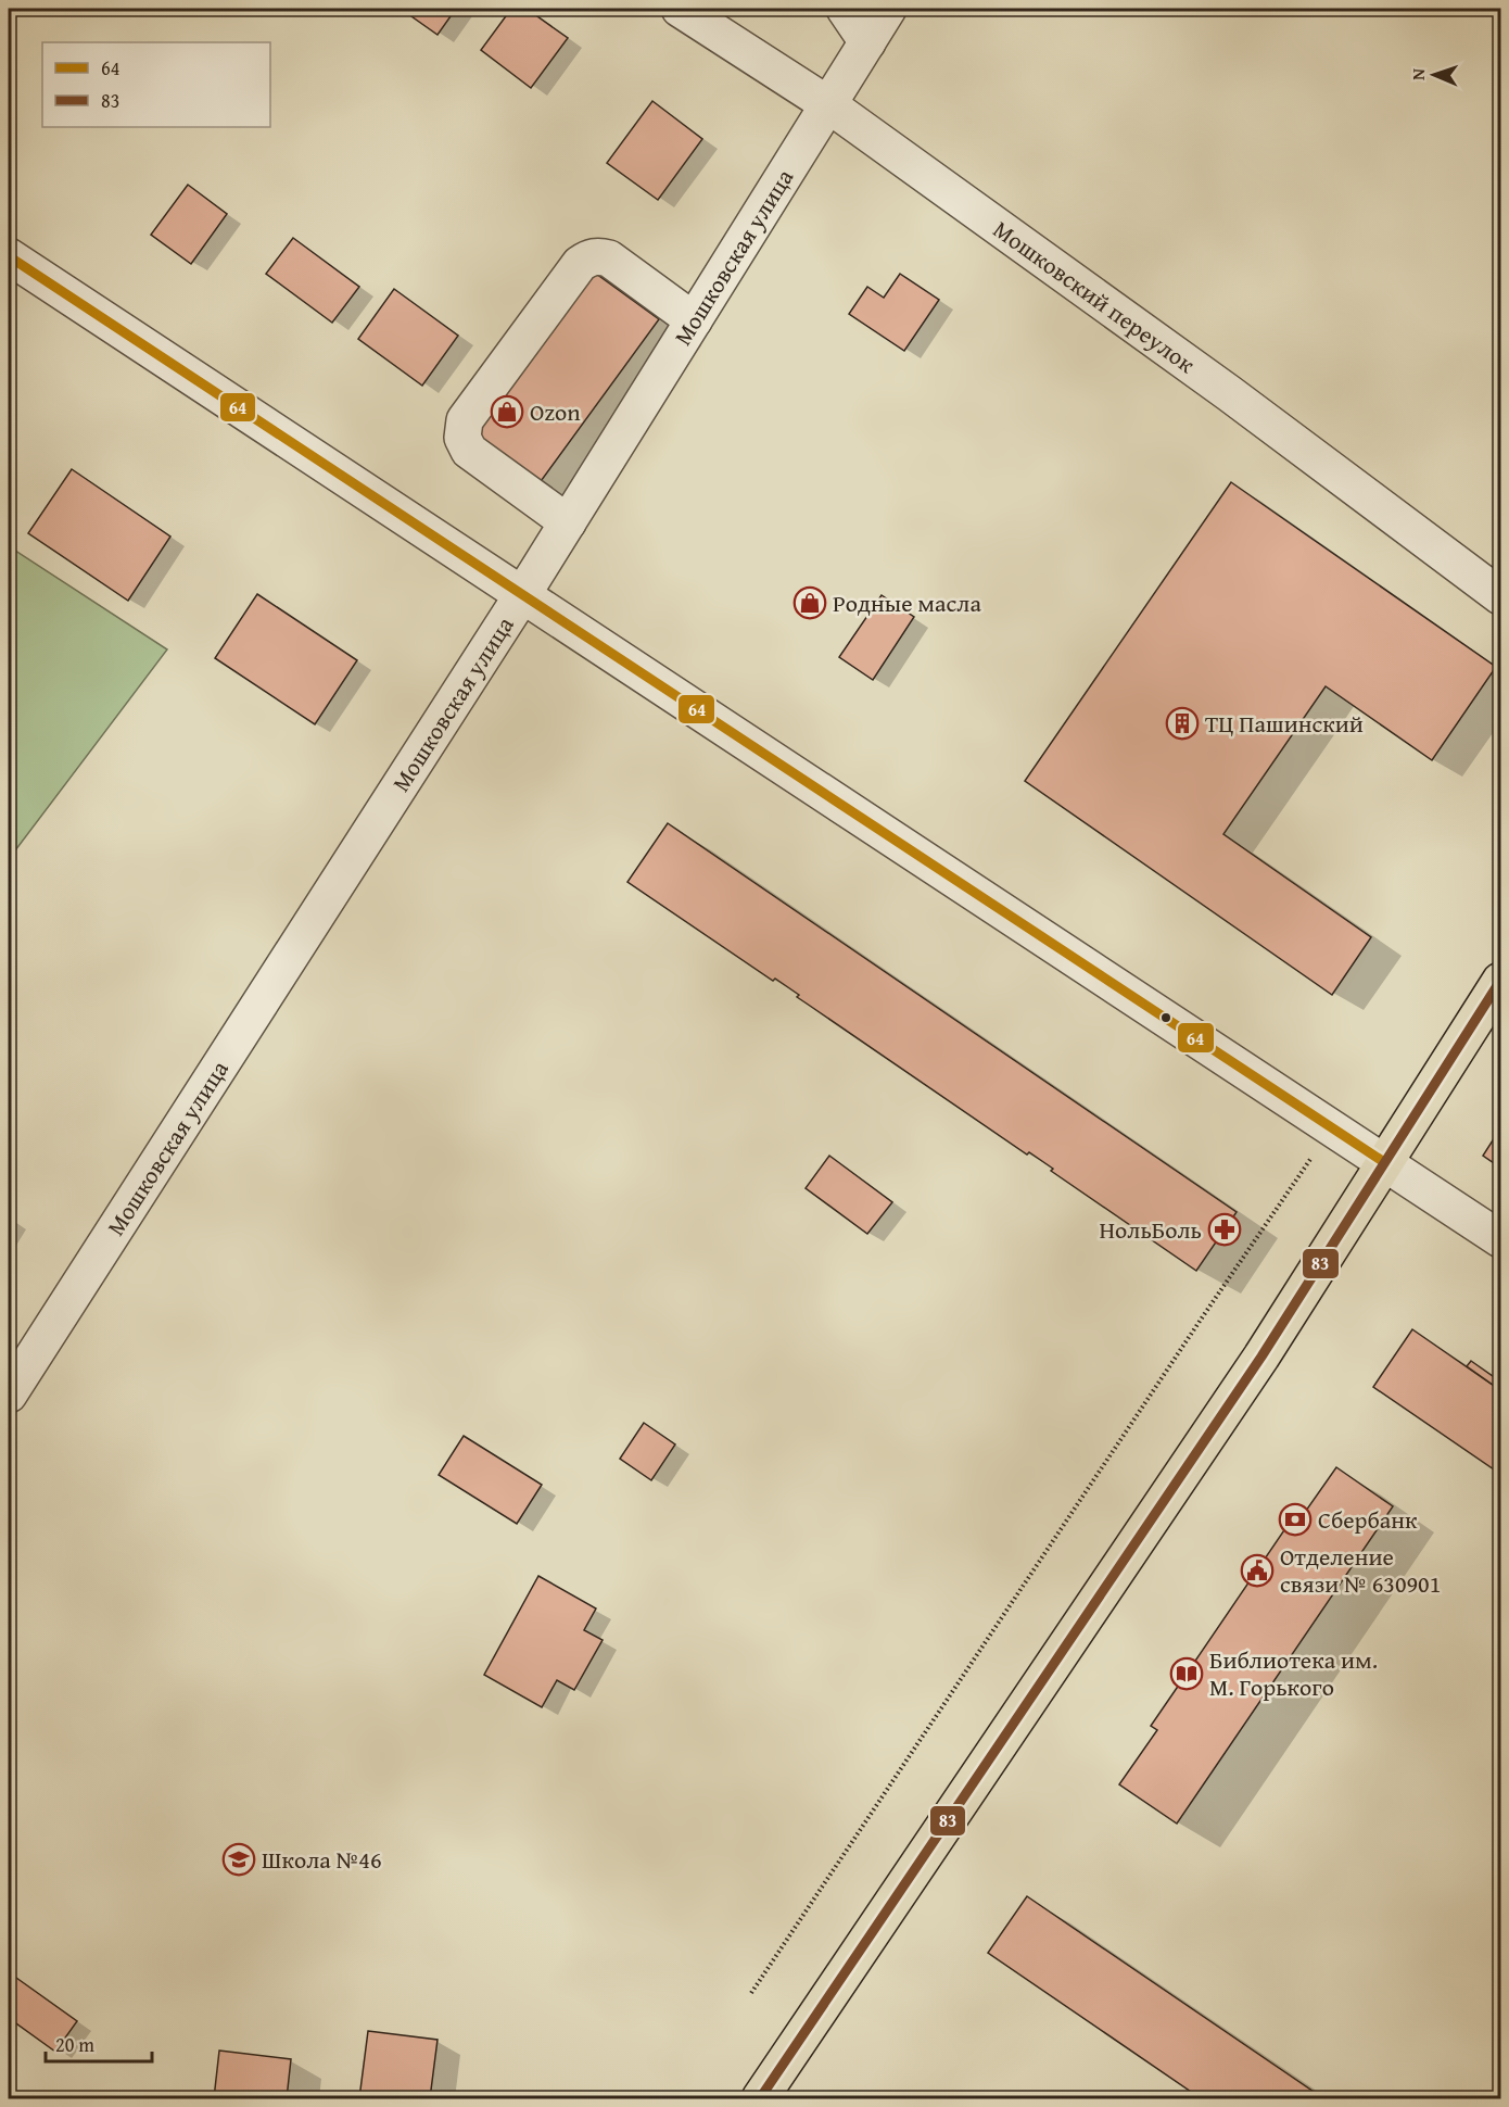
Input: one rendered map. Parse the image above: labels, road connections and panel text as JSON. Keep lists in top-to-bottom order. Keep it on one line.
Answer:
{"streets":{"street":["Мошковская улица","Мошковский переулок"]},"crossings":[["Мошковская улица","Мошковский переулок"]],"places":{"shop":["Ozon","Родные масла"],"building":["ТЦ Пашинский"],"pharmacy":["НольБоль"],"bank":["Сбербанк"],"public building":["Отделение связи № 630901"],"library":["Библиотека им. М. Горького"],"school or university":["Школа №46"]},"lines":["transit line 64","transit line 83"],"legend":["64","83"],"scale_bar":"20 m","north":"left"}
